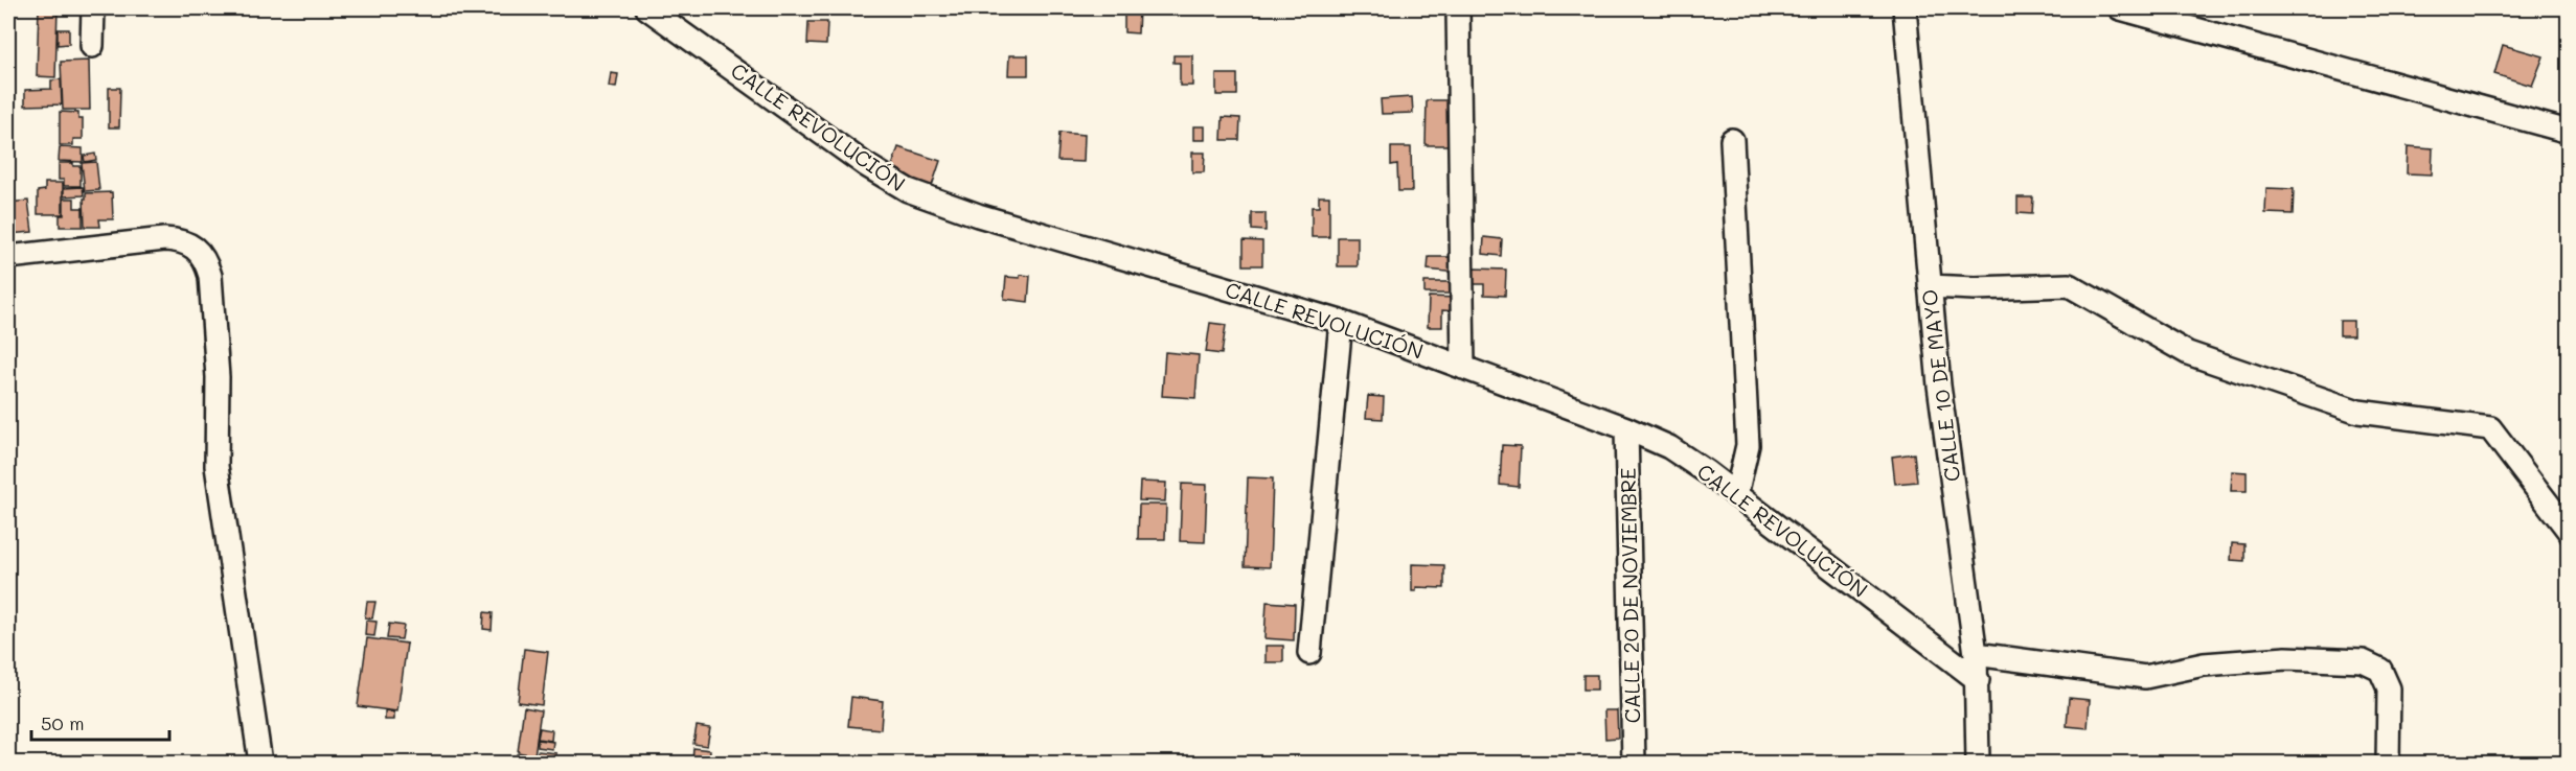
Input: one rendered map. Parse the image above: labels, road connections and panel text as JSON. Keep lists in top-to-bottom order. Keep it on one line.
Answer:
{"streets":{"street":["CALLE REVOLUCIÓN","CALLE 10 DE MAYO","CALLE 20 DE NOVIEMBRE"]},"crossings":[["CALLE REVOLUCIÓN","CALLE 10 DE MAYO"],["CALLE REVOLUCIÓN","CALLE 20 DE NOVIEMBRE"]],"scale_bar":"50 m"}
